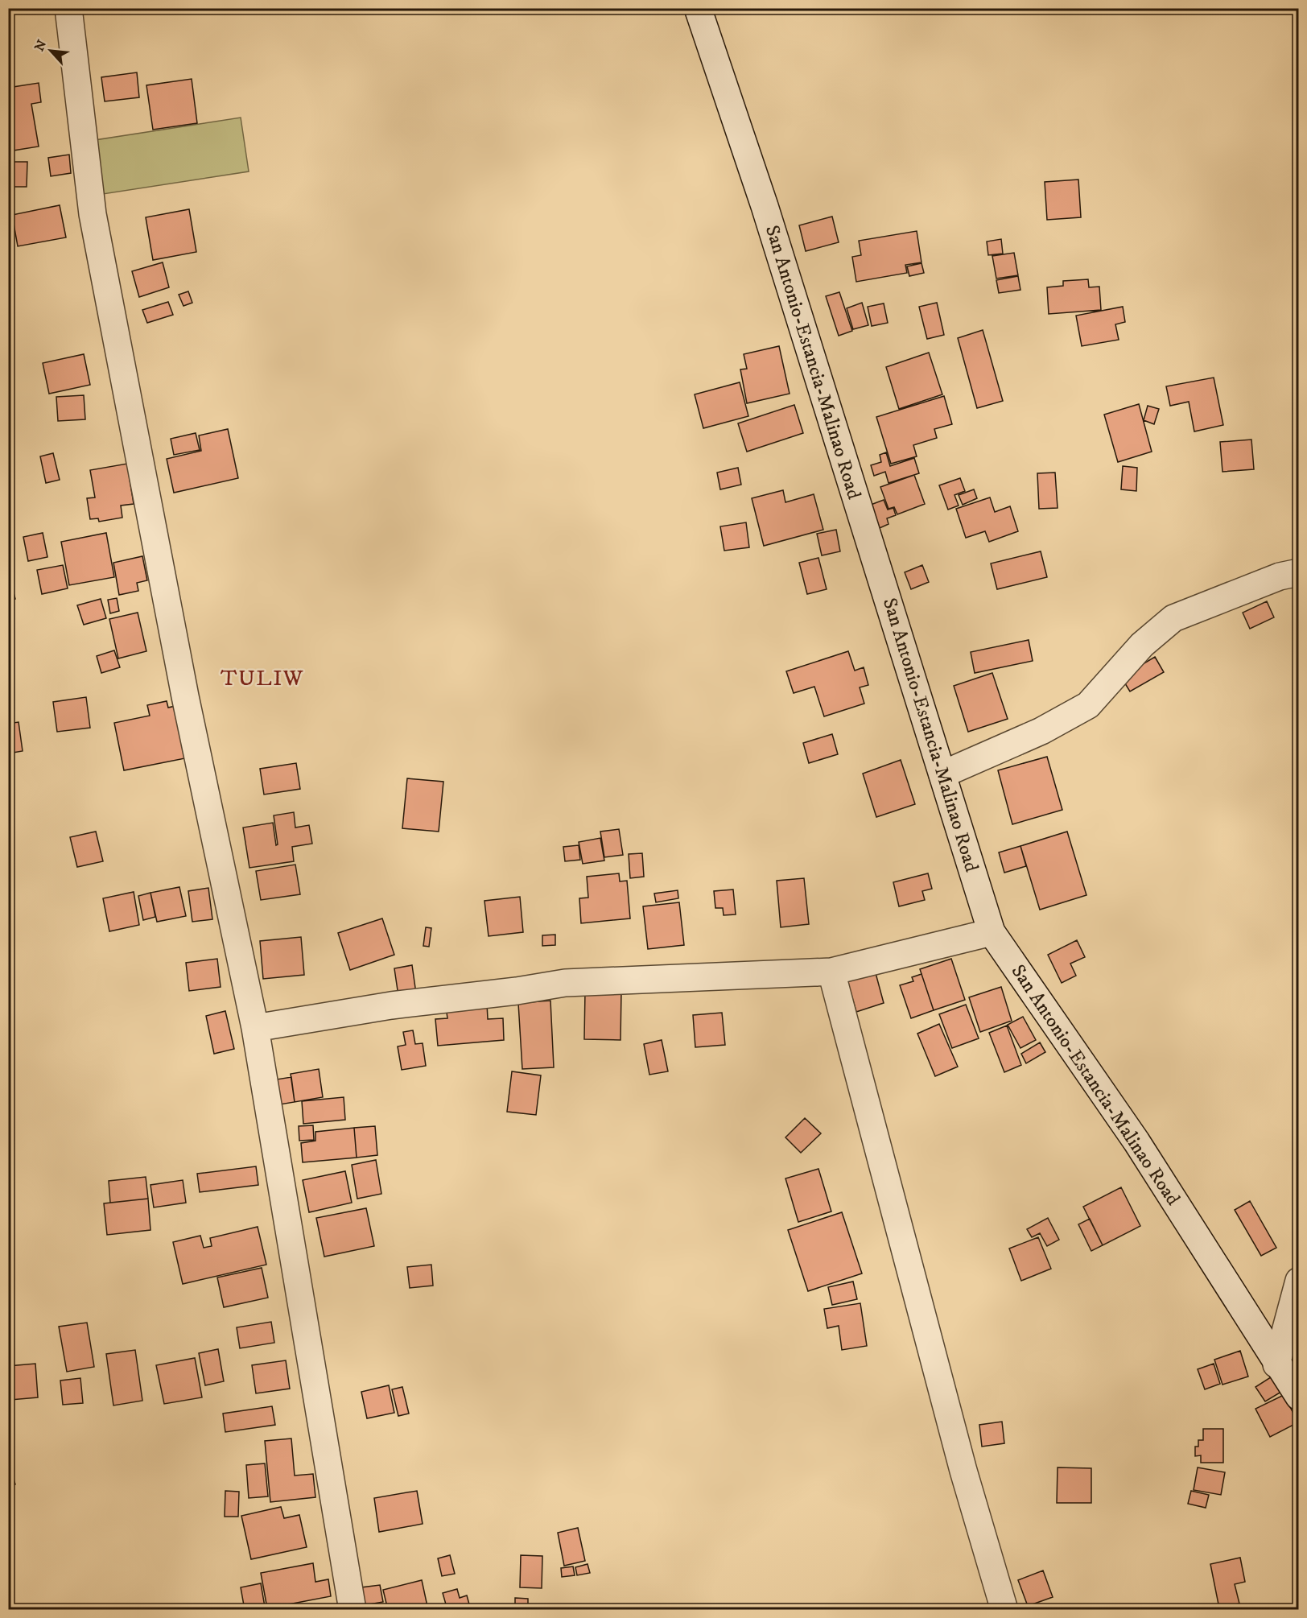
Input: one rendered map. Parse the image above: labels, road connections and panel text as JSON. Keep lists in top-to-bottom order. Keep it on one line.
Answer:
{"streets":{"street":["San Antonio-Estancia-Malinao Road"]},"districts":["TULIW"],"north":"top left"}
